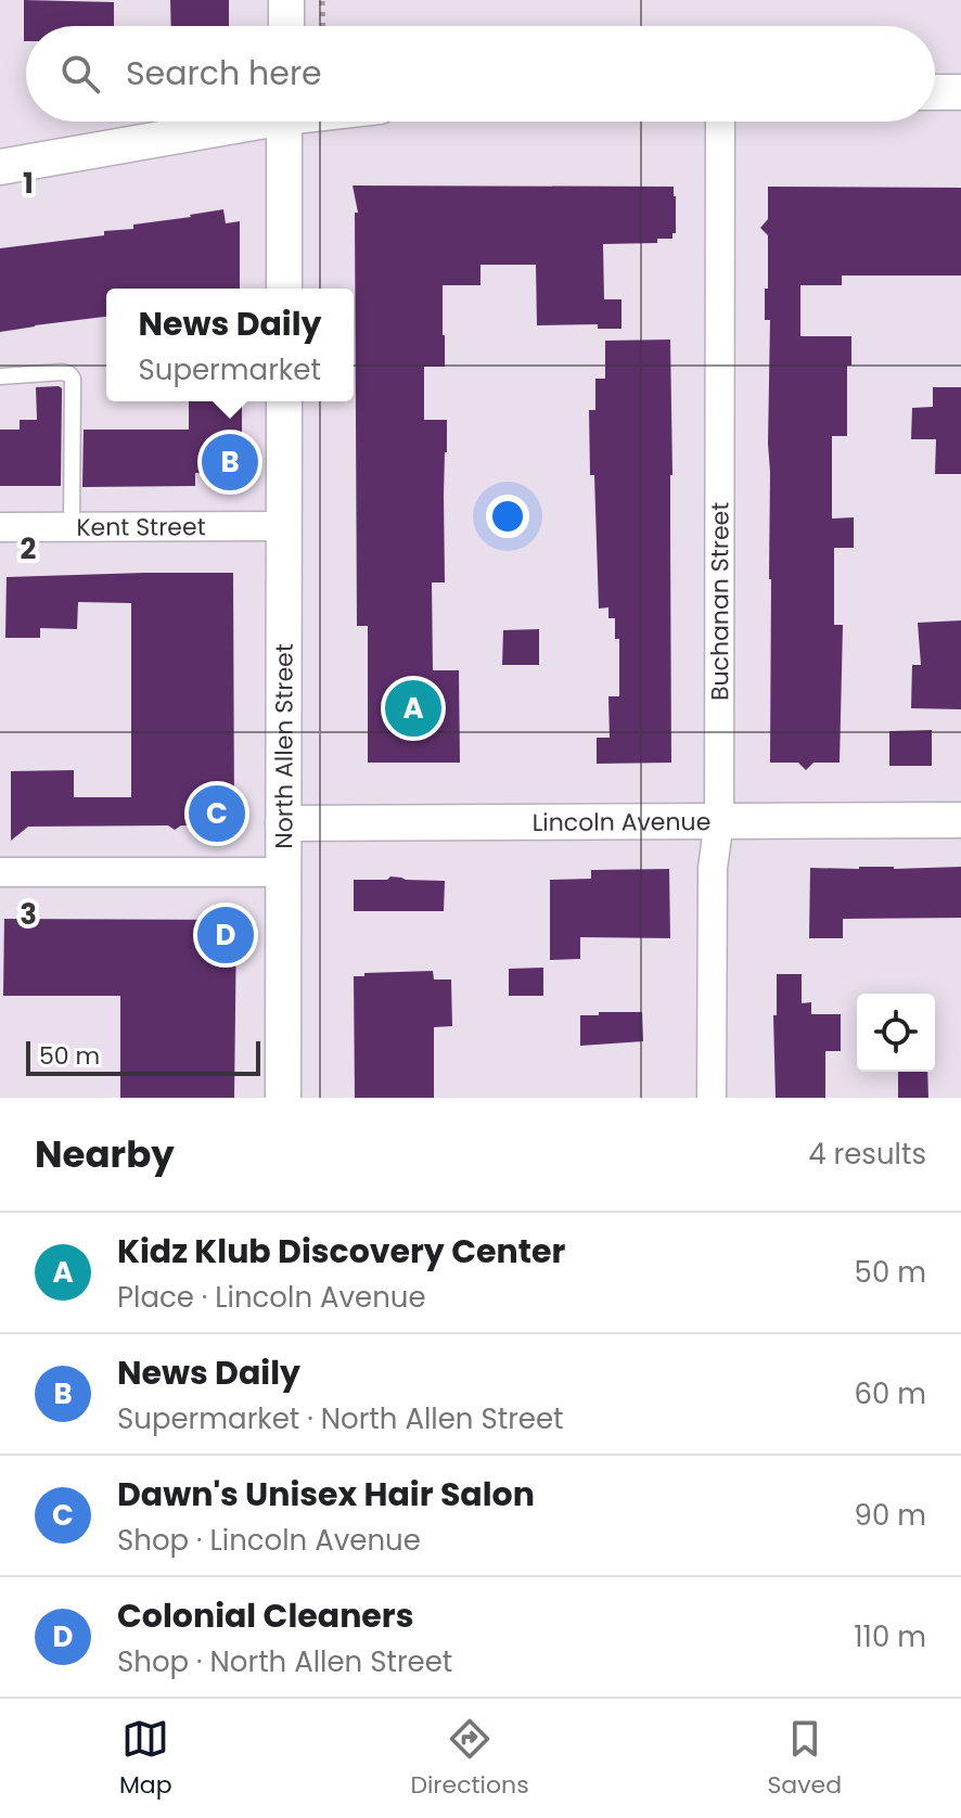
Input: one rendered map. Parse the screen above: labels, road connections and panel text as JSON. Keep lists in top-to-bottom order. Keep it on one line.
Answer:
{"streets":{"street":["Kent Street","Buchanan Street","North Allen Street","Lincoln Avenue"]},"crossings":[["Kent Street","North Allen Street"],["Buchanan Street","Lincoln Avenue"],["North Allen Street","Lincoln Avenue"]],"scale_bar":"50 m","page":{"search":"Search here","popup":["News Daily","Supermarket"],"pins":["B","A","C","D"],"scale":"50 m","heading":["Nearby","4 results"],"list":[{"mark":"A","name":"Kidz Klub Discovery Center","note":"Place · Lincoln Avenue","value":"50 m"},{"mark":"B","name":"News Daily","note":"Supermarket · North Allen Street","value":"60 m"},{"mark":"C","name":"Dawn's Unisex Hair Salon","note":"Shop · Lincoln Avenue","value":"90 m"},{"mark":"D","name":"Colonial Cleaners","note":"Shop · North Allen Street","value":"110 m"}],"nav":["Map","Directions","Saved"]},"grid":{"rows":["1","2","3"]}}
